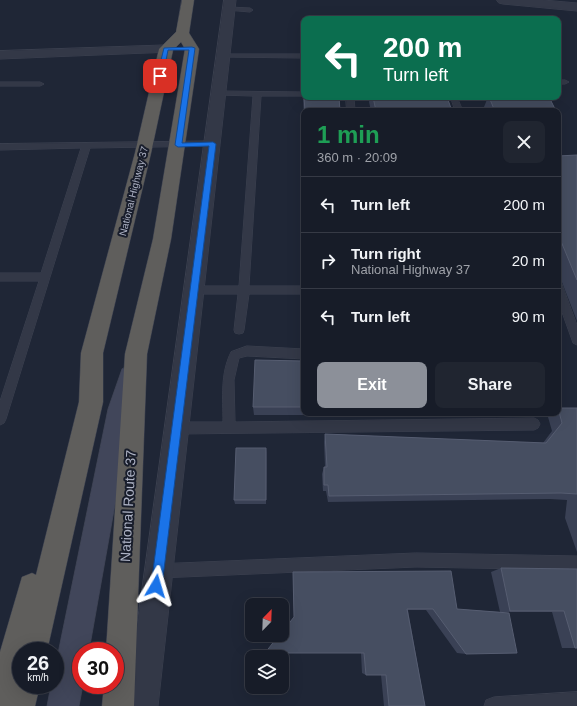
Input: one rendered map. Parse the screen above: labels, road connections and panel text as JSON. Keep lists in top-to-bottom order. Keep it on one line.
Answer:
{"streets":{"highway":["National Highway 37","National Route 37"]},"north":"top right","page":{"turn":["200 m","Turn left"],"heading":["1 min","360 m · 20:09"],"list":[{"name":"Turn left","value":"200 m"},{"name":"Turn right","note":"National Highway 37","value":"20 m"},{"name":"Turn left","value":"90 m"}],"buttons":["Exit","Share"],"speed":"26 km/h","limit":"30"}}
